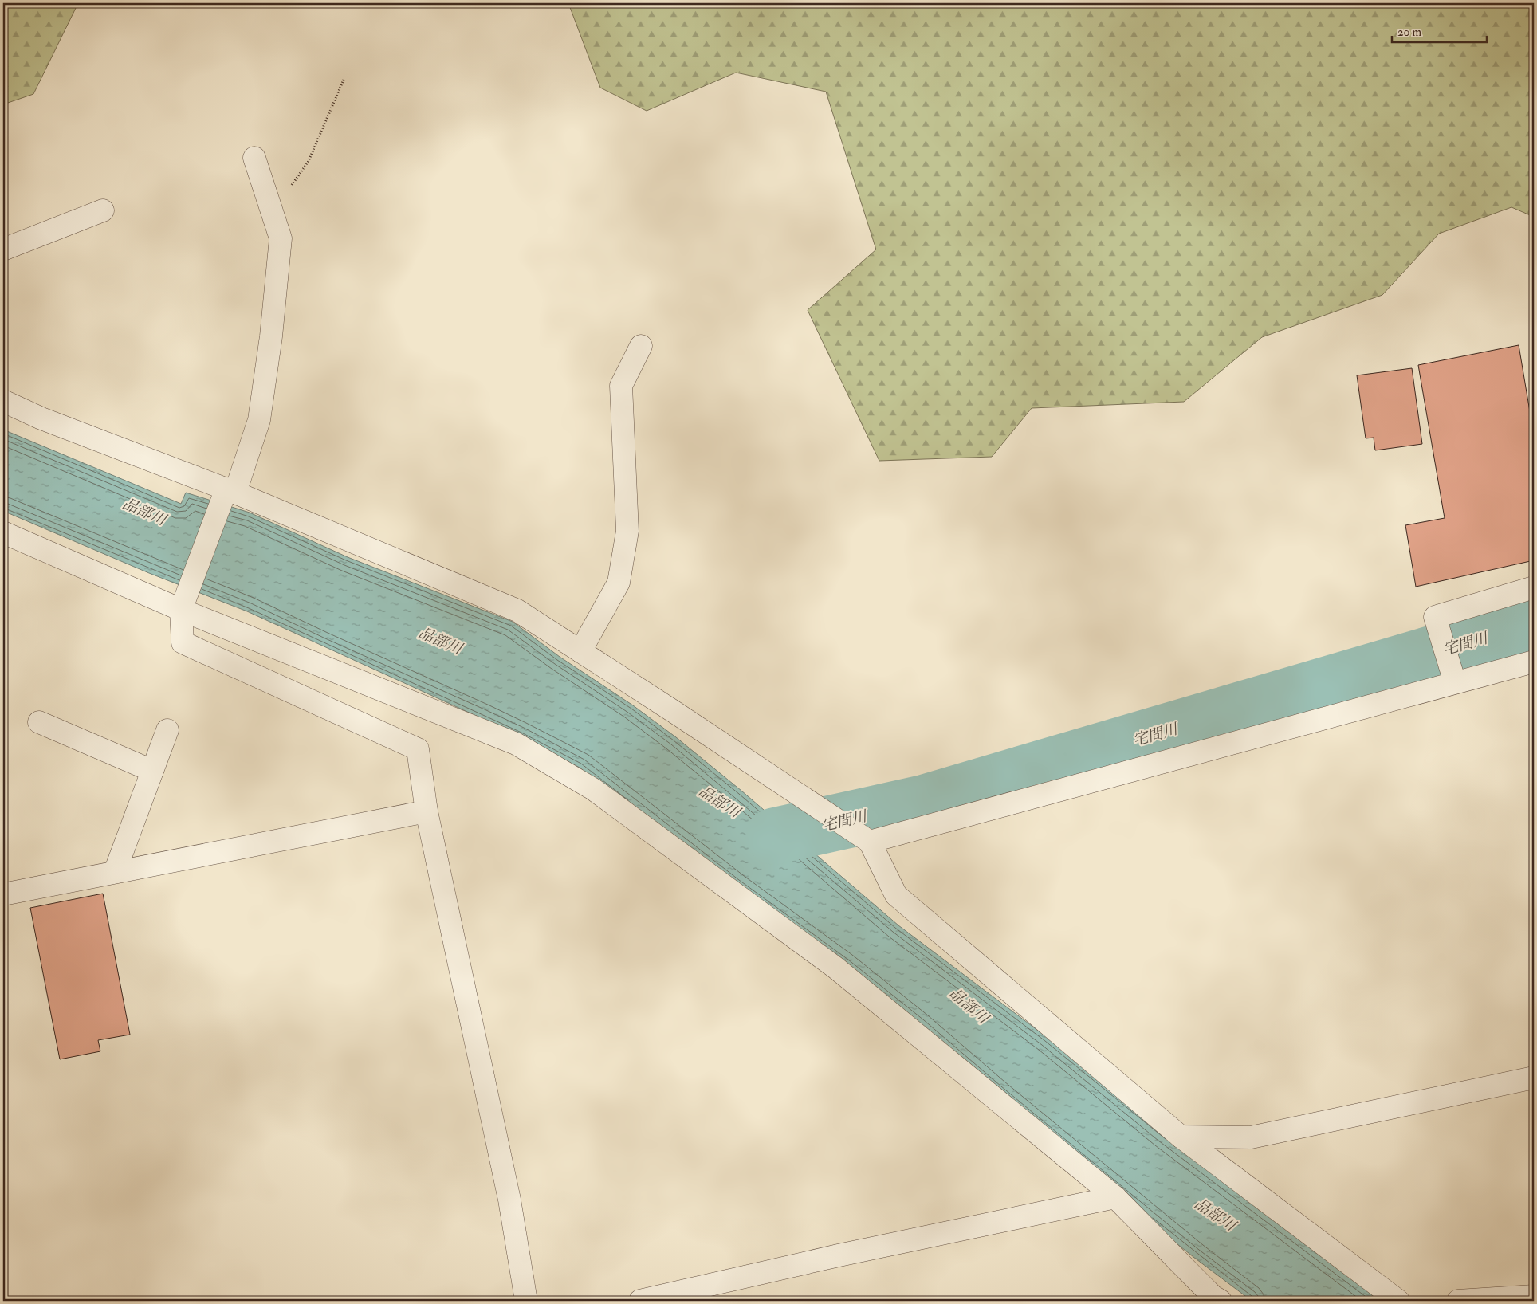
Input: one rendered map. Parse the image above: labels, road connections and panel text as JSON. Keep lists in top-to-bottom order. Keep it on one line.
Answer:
{"water":["品部川","宅間川"],"scale_bar":"20 m"}
